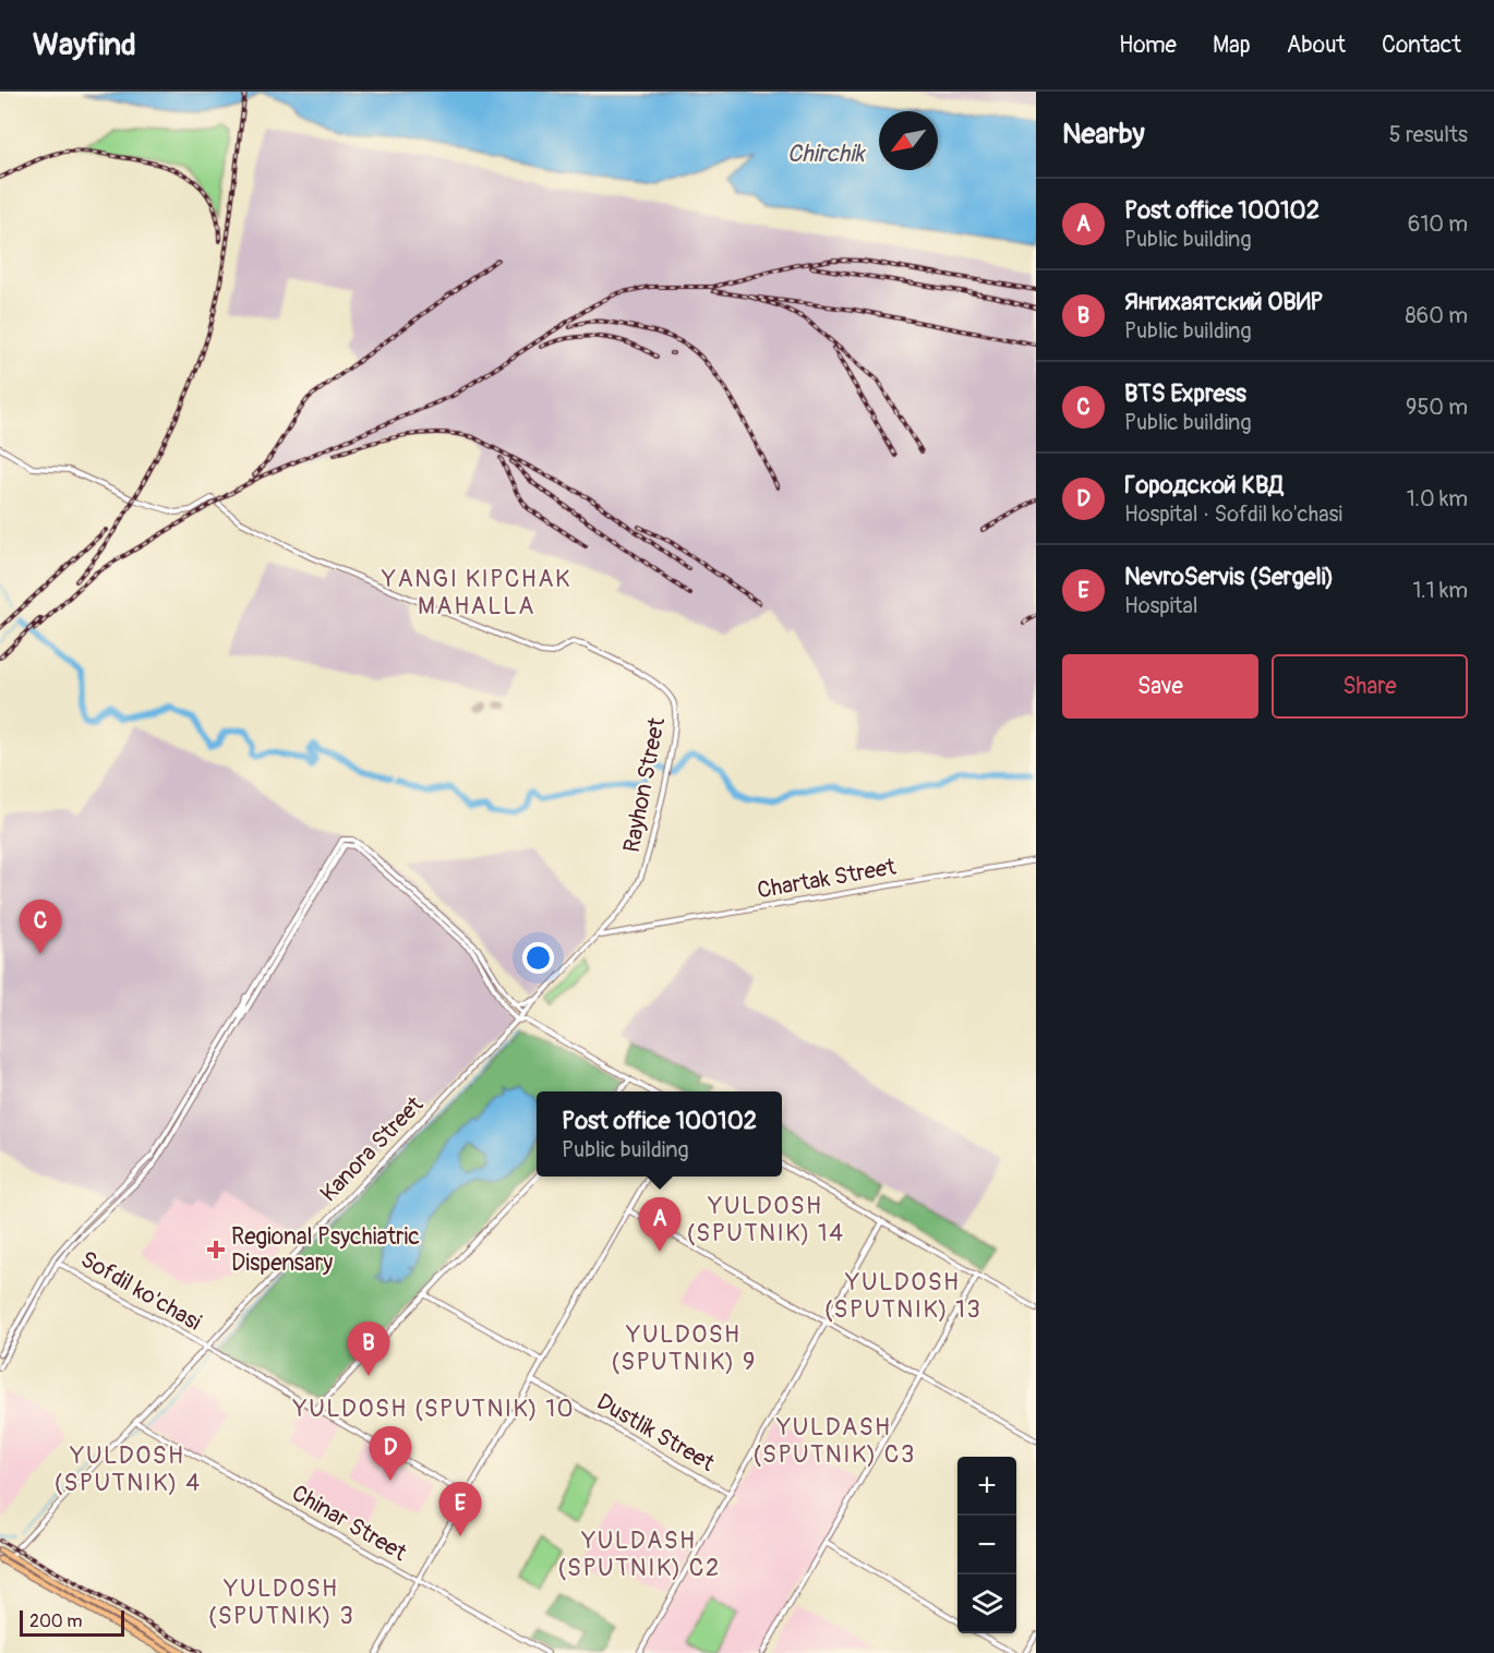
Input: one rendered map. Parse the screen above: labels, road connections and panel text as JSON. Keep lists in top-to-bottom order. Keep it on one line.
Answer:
{"streets":{"street":["Rayhon Street","Chartak Street","Kanora Street","Sofdil ko'chasi","Dustlik Street","Chinar Street"]},"crossings":[["Rayhon Street","Chartak Street"],["Rayhon Street","Kanora Street"],["Chartak Street","Kanora Street"],["Kanora Street","Sofdil ko'chasi"],["Kanora Street","Chinar Street"]],"districts":["YANGI KIPCHAK MAHALLA","YULDOSH (SPUTNIK) 14","YULDOSH (SPUTNIK) 13","YULDOSH (SPUTNIK) 9","YULDOSH (SPUTNIK) 10","YULDASH (SPUTNIK) С3","YULDOSH (SPUTNIK) 4","YULDASH (SPUTNIK) C2","YULDOSH (SPUTNIK) 3"],"water":["Chirchik"],"places":{"health":["Regional Psychiatric Dispensary"]},"scale_bar":"200 m","north":"bottom left","page":{"header":"Wayfind","nav":["Home","Map","About","Contact"],"heading":["Nearby","5 results"],"list":[{"mark":"A","name":"Post office 100102","note":"Public building","value":"610 m"},{"mark":"B","name":"Янгихаятский ОВИР","note":"Public building","value":"860 m"},{"mark":"C","name":"BTS Express","note":"Public building","value":"950 m"},{"mark":"D","name":"Городской КВД","note":"Hospital · Sofdil ko'chasi","value":"1.0 km"},{"mark":"E","name":"NevroServis (Sergeli)","note":"Hospital","value":"1.1 km"}],"buttons":["Save","Share"],"pins":["C","A","B","D","E"],"popup":["Post office 100102","Public building"],"map_buttons":["+","−"],"scale":"200 m"}}
